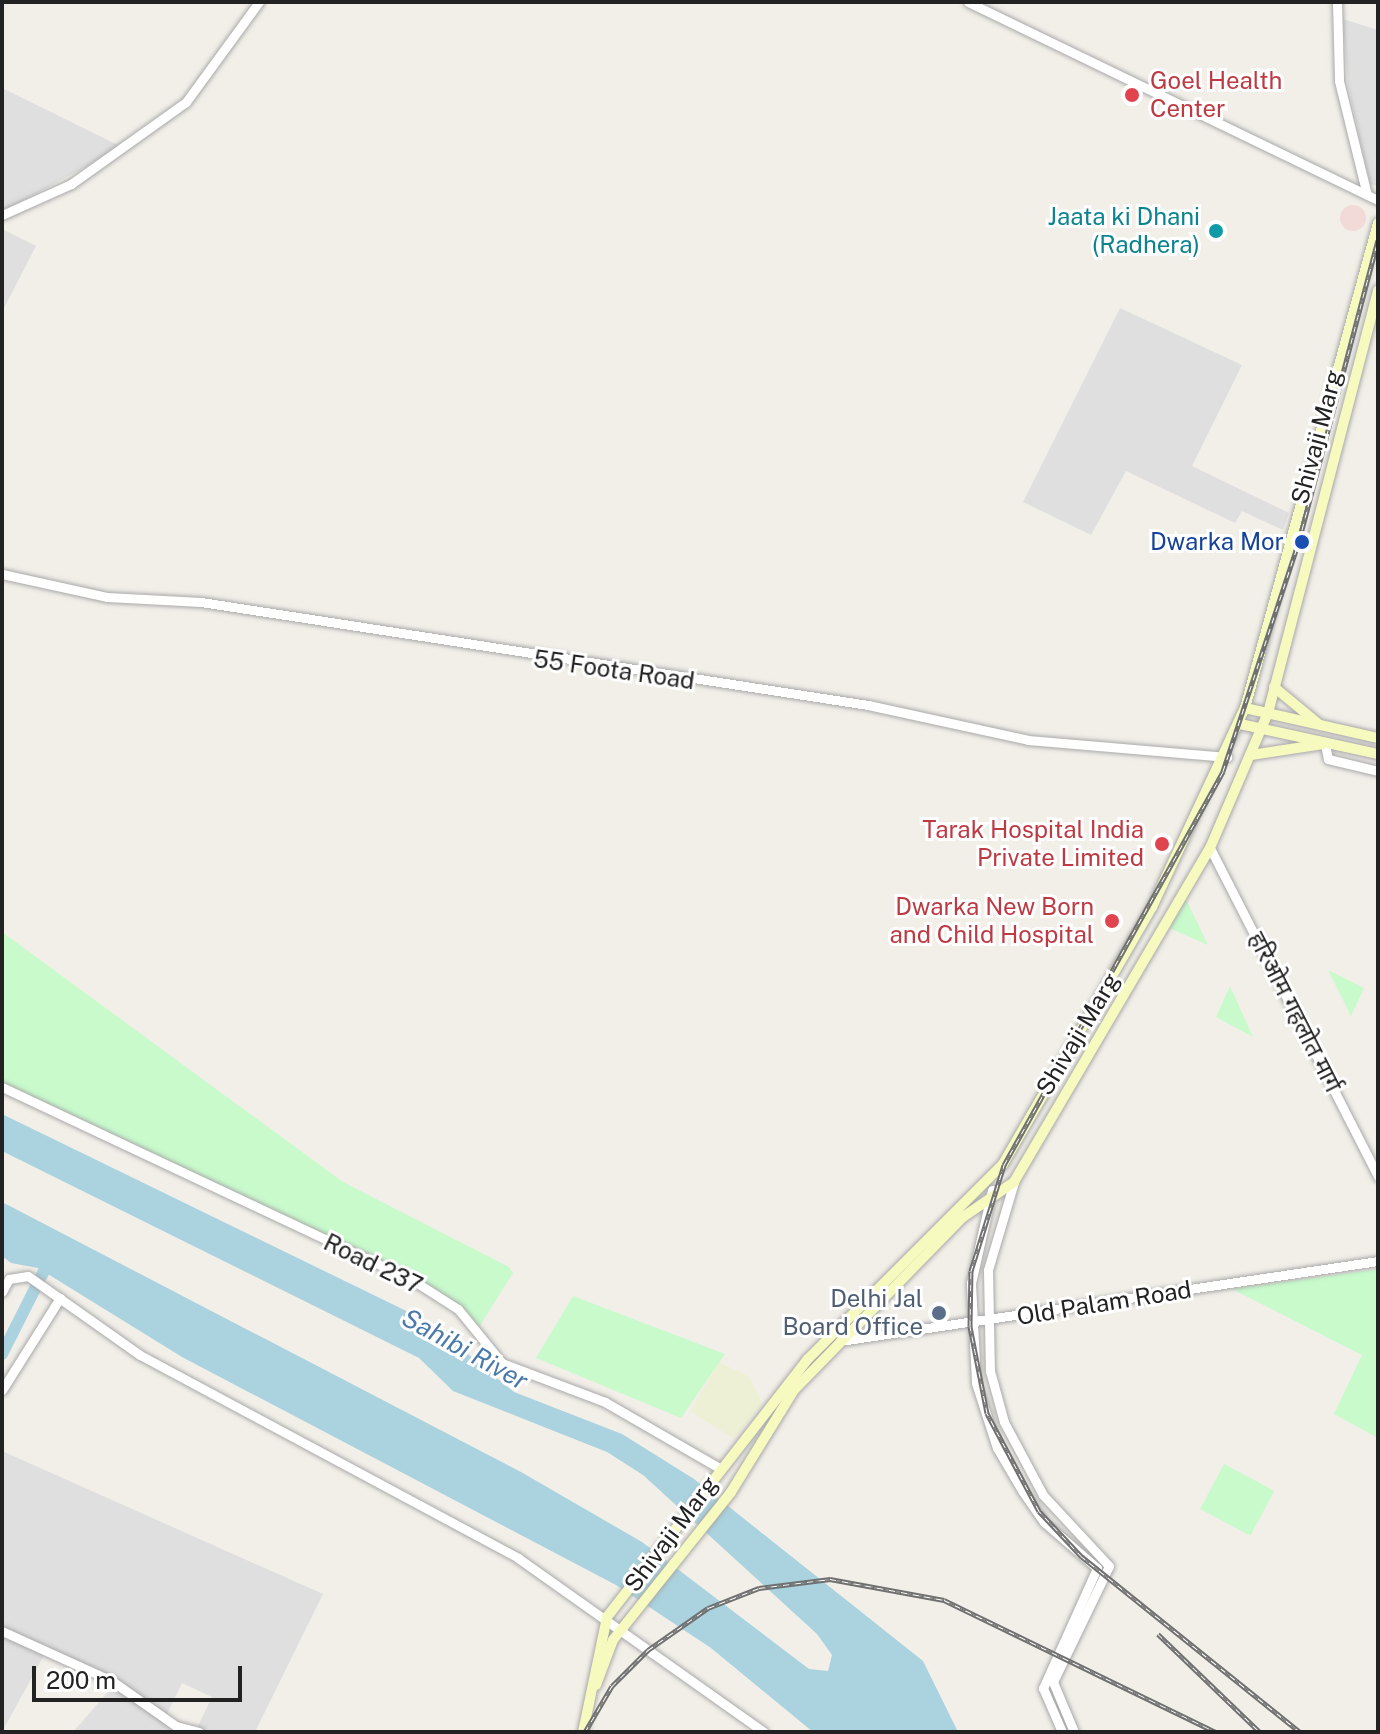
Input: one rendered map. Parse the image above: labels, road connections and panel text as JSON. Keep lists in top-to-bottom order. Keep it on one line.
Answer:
{"streets":{"main road":["Shivaji Marg"],"street":["55 Foota Road","हरिओम गहलोत मार्ग","Road 237","Old Palam Road"]},"crossings":[["Shivaji Marg","55 Foota Road"],["Shivaji Marg","हरिओम गहलोत मार्ग"],["Shivaji Marg","Road 237"],["Shivaji Marg","Old Palam Road"]],"water":["Sahibi River"],"places":["Goel Health Center","Jaata ki Dhani (Radhera)","Dwarka Mor","Tarak Hospital India Private Limited","Dwarka New Born and Child Hospital","Delhi Jal Board Office"],"scale_bar":"200 m"}
